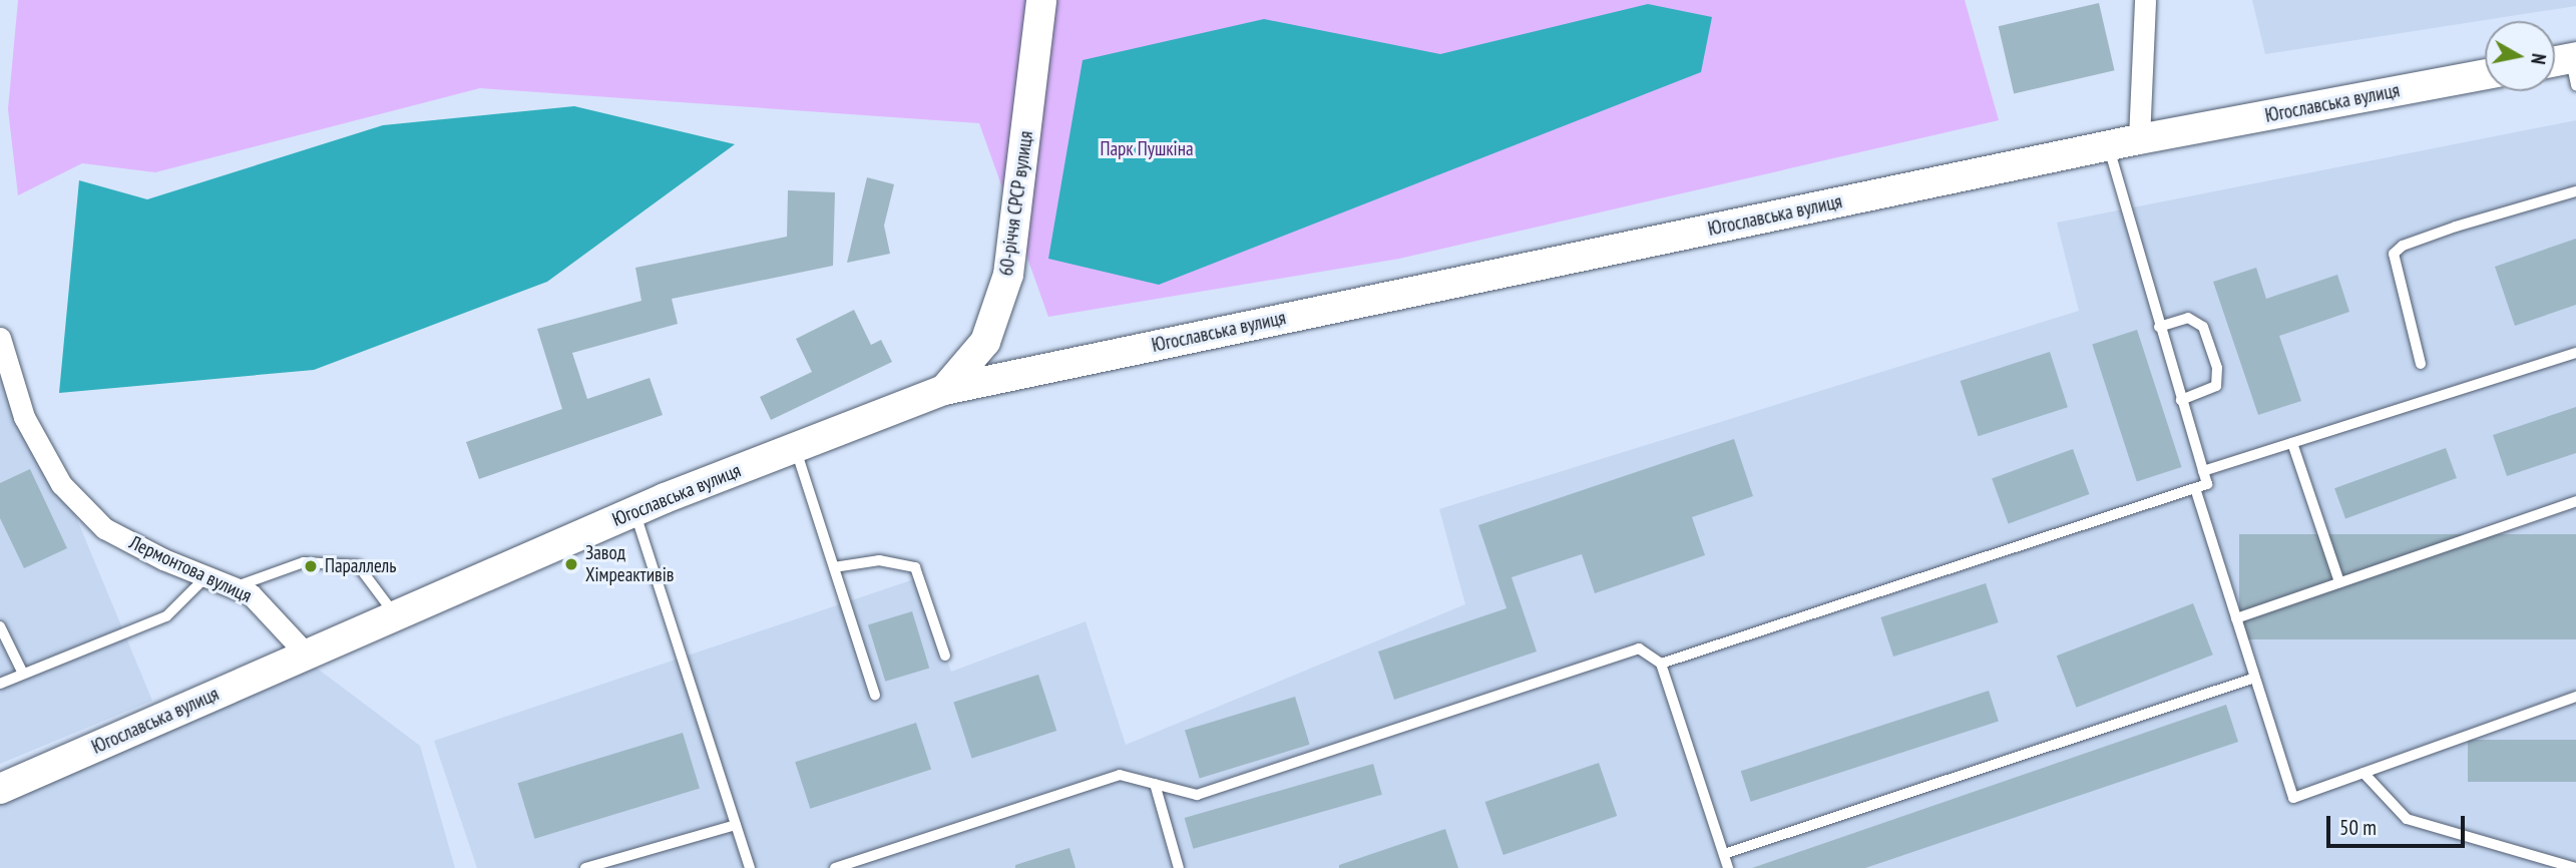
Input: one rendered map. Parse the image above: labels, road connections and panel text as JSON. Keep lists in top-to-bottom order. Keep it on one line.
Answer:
{"streets":{"street":["Югославська вулиця","60-річчя СРСР вулиця","Лермонтова вулиця"]},"crossings":[["Югославська вулиця","60-річчя СРСР вулиця"],["Югославська вулиця","Лермонтова вулиця"]],"parks":["Парк Пушкіна"],"places":["Завод Хімреактивів","Параллель"],"scale_bar":"50 m","north":"right"}
